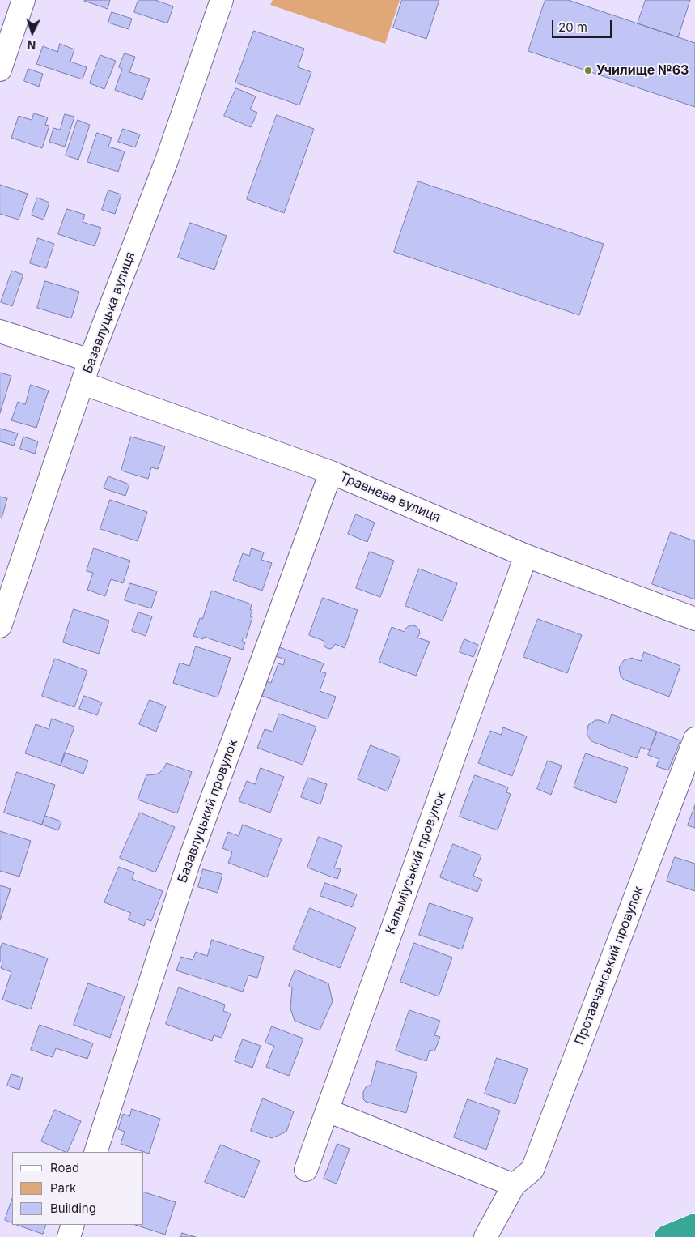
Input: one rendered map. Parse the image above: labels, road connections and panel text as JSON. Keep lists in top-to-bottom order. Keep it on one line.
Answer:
{"streets":{"street":["Базавлуцька вулиця","Травнева вулиця","Базавлуцький провулок","Кальміуський провулок","Протавчанський провулок"]},"crossings":[["Базавлуцька вулиця","Травнева вулиця"],["Травнева вулиця","Базавлуцький провулок"],["Травнева вулиця","Кальміуський провулок"]],"places":["Училище №63"],"legend":["Road","Park","Building"],"scale_bar":"20 m","north":"bottom"}
